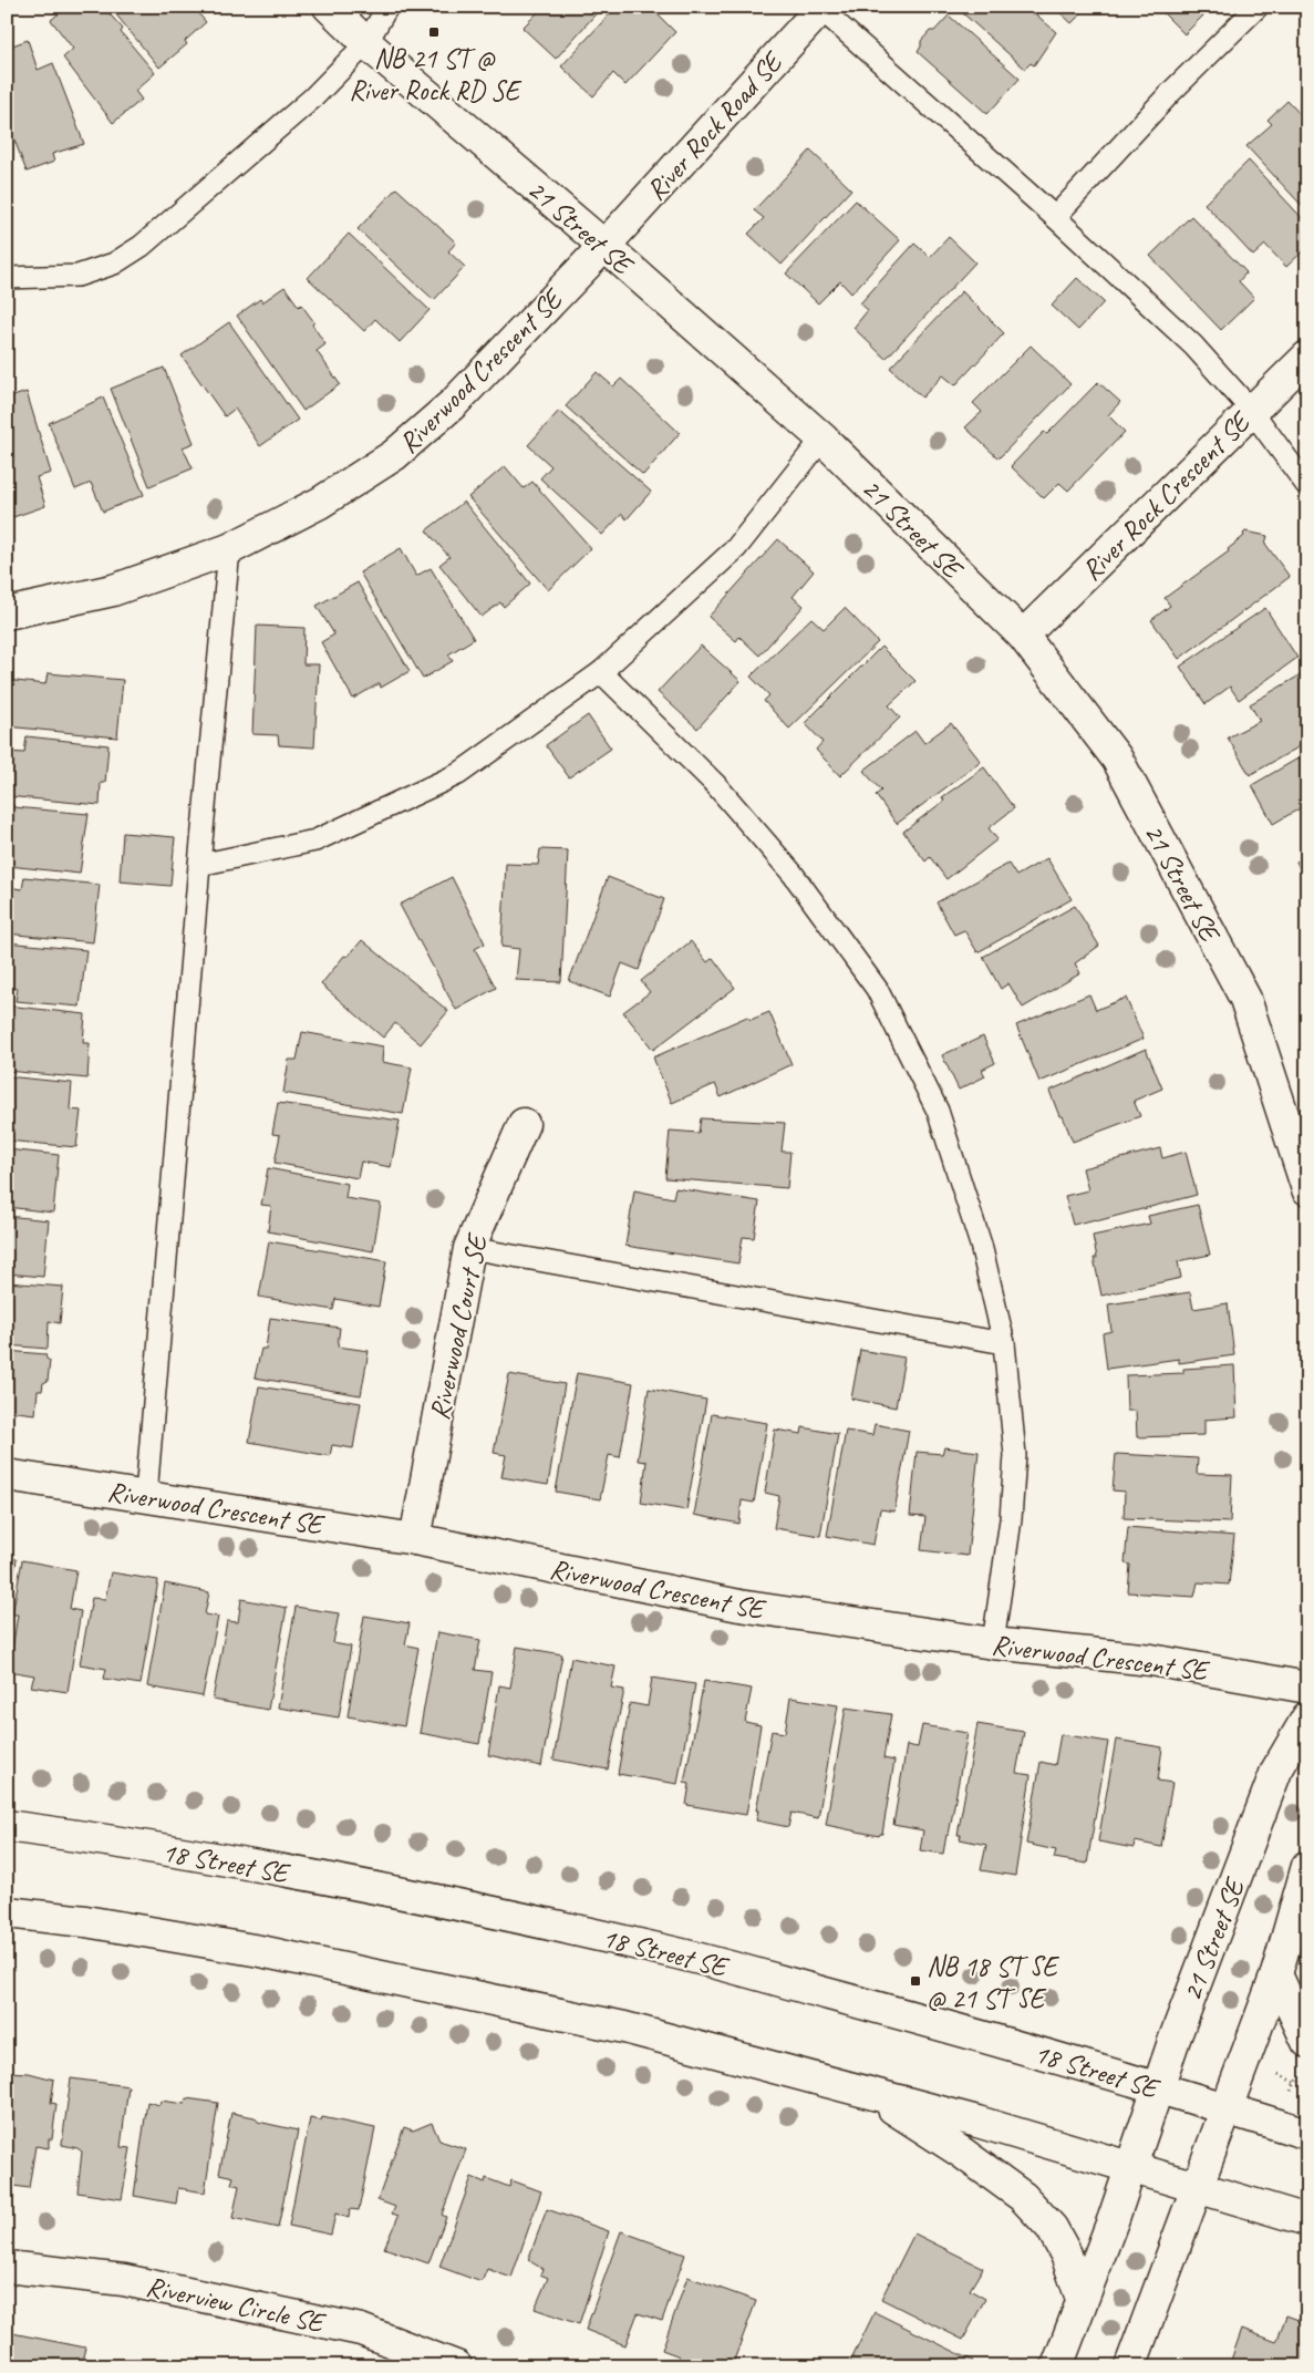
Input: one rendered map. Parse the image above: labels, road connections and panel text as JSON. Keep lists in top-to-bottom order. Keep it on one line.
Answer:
{"streets":{"street":["River Rock Road SE","21 Street SE","Riverwood Crescent SE","River Rock Crescent SE","Riverwood Court SE","18 Street SE","Riverview Circle SE"]},"crossings":[["River Rock Road SE","21 Street SE"],["River Rock Road SE","Riverwood Crescent SE"],["21 Street SE","Riverwood Crescent SE"],["21 Street SE","River Rock Crescent SE"],["21 Street SE","18 Street SE"],["Riverwood Crescent SE","Riverwood Court SE"]],"places":{"transit":["NB 21 ST @ River Rock RD SE","NB 18 ST SE @ 21 ST SE"]}}
